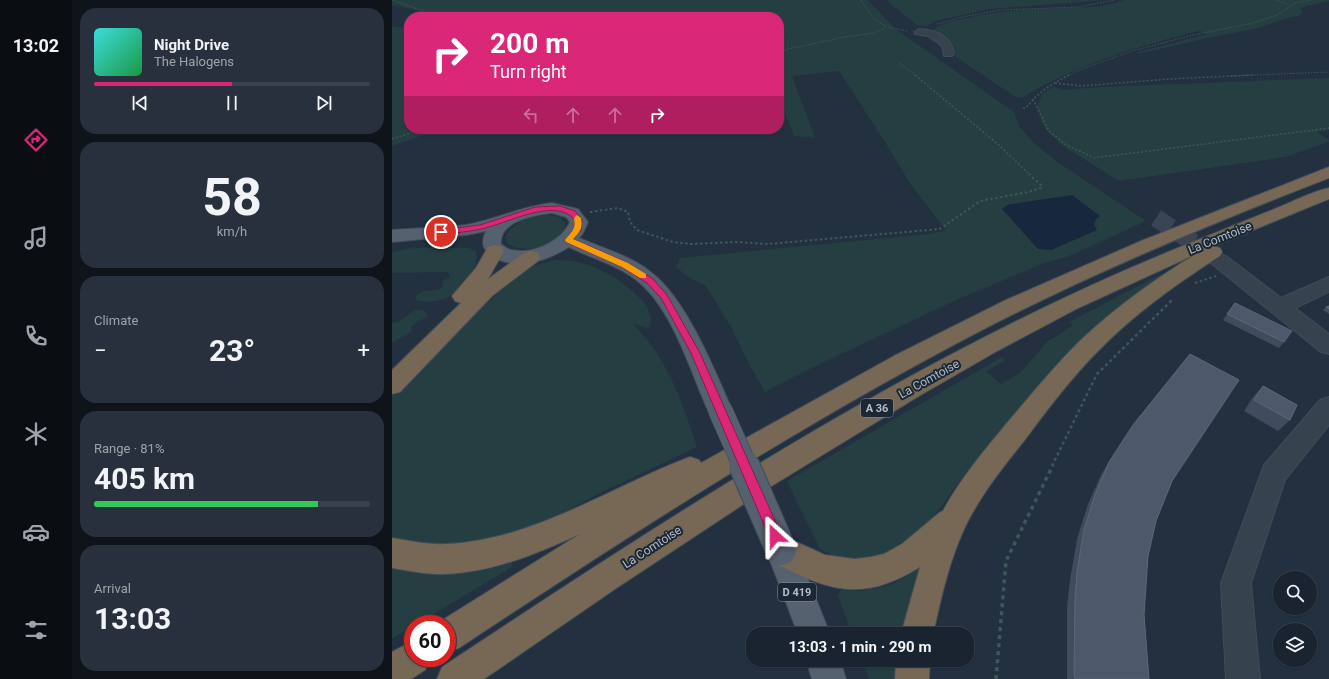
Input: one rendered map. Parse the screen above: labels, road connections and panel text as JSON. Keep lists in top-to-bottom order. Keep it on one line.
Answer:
{"streets":{"highway":["La Comtoise","A 36"],"main road":["D 419"]},"page":{"tabs":"13:02","turn":["200 m","Turn right"],"song":["Night Drive","The Halogens"],"tile":[["58","km/h"],"Climate",["Range · 81%","405 km"],["Arrival","13:03"]],"heat":["−","23°","+"],"limit":"60","trip":"13:03 · 1 min · 290 m"}}
